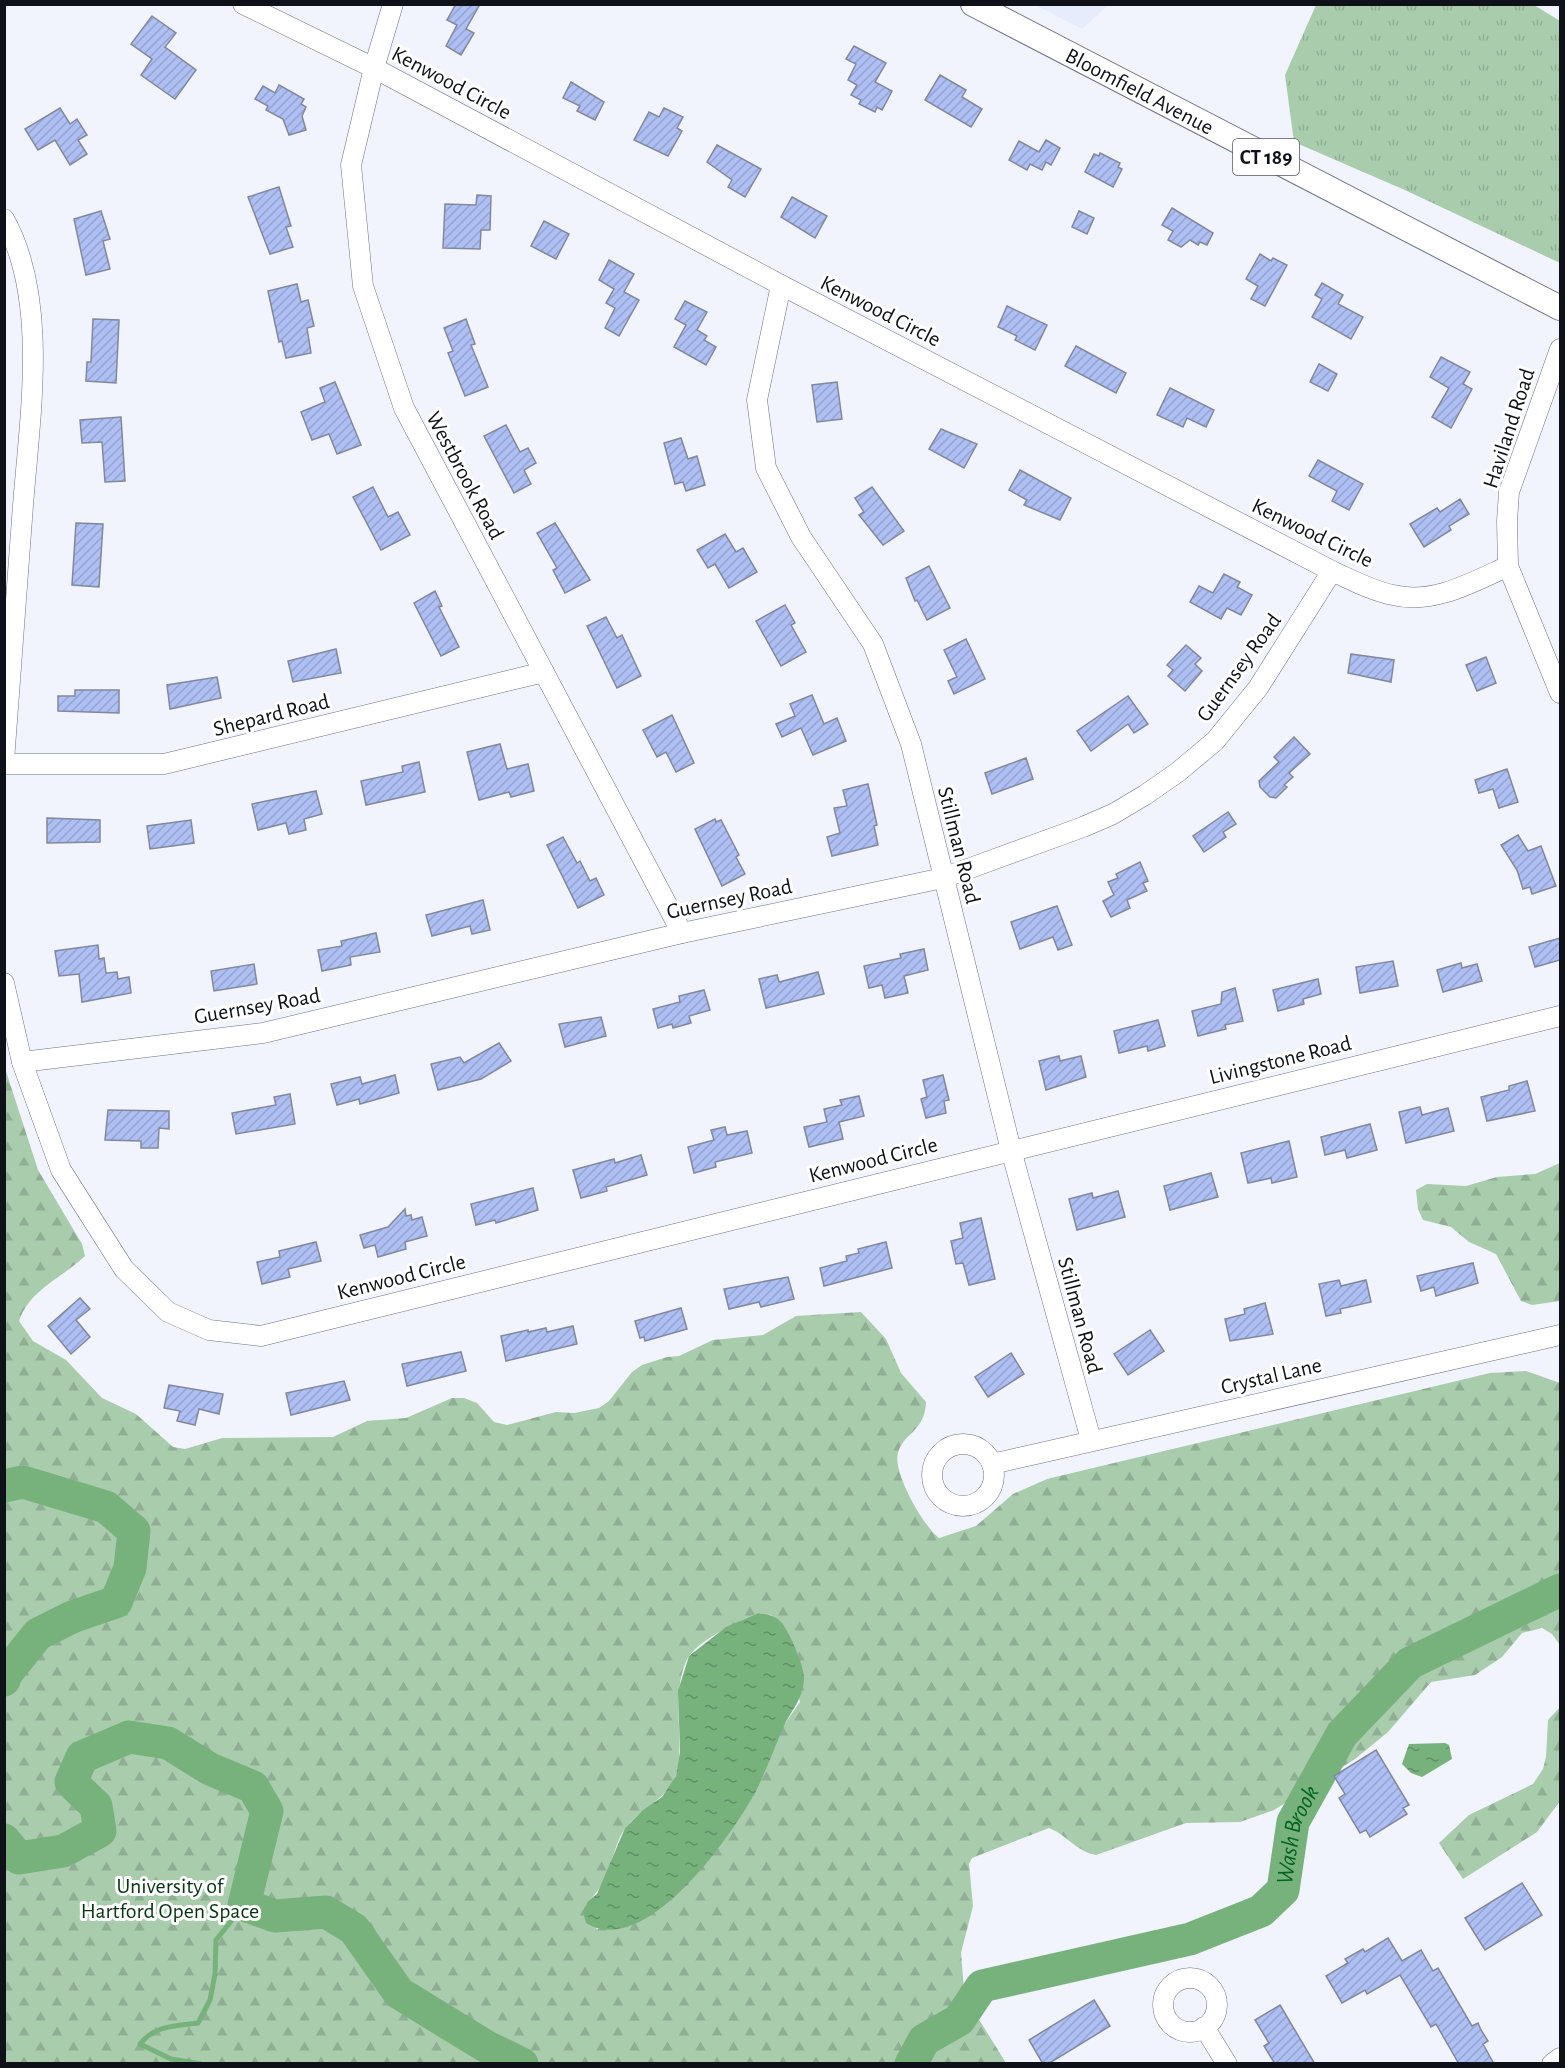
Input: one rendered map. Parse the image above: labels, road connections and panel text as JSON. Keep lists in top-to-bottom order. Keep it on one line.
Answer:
{"streets":{"main road":["Bloomfield Avenue","CT 189"],"street":["Kenwood Circle","Haviland Road","Westbrook Road","Guernsey Road","Shepard Road","Stillman Road","Livingstone Road","Crystal Lane"]},"crossings":[["Kenwood Circle","Haviland Road"],["Kenwood Circle","Westbrook Road"],["Kenwood Circle","Guernsey Road"],["Kenwood Circle","Stillman Road"],["Kenwood Circle","Livingstone Road"],["Westbrook Road","Guernsey Road"],["Westbrook Road","Shepard Road"],["Guernsey Road","Stillman Road"],["Stillman Road","Livingstone Road"],["Stillman Road","Crystal Lane"]],"water":["Wash Brook"],"parks":["University of Hartford Open Space"]}
